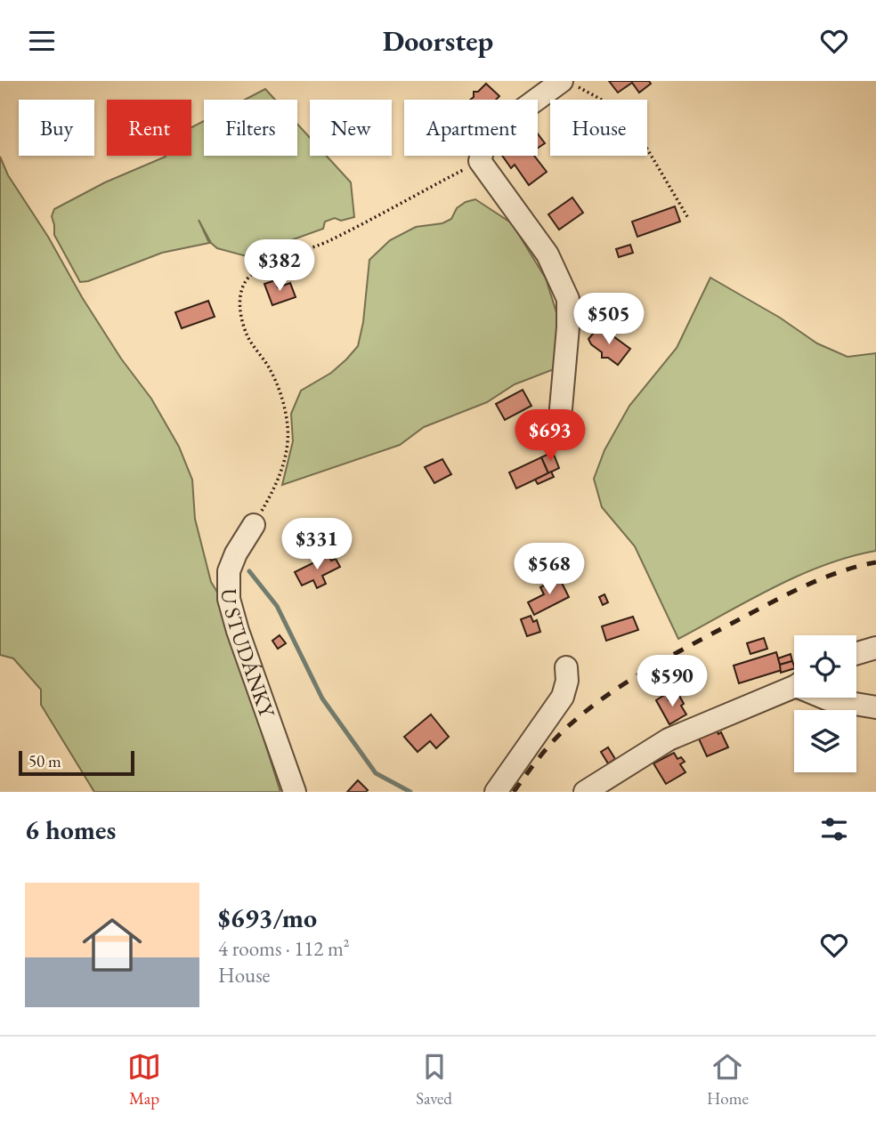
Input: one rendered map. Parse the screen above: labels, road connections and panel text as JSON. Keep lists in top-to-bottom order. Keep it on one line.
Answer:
{"streets":{"street":["U STUDÁNKY"]},"scale_bar":"50 m","page":{"header":"Doorstep","chip":["Buy","Rent","Filters","New","Apartment","House"],"price":["$382","$505","$693","$331","$568","$590"],"scale":"50 m","heading":"6 homes","list":[{"name":"$693/mo","note":"4 rooms · 112 m² · House"}],"tabs":["Map","Saved","Home"]}}
